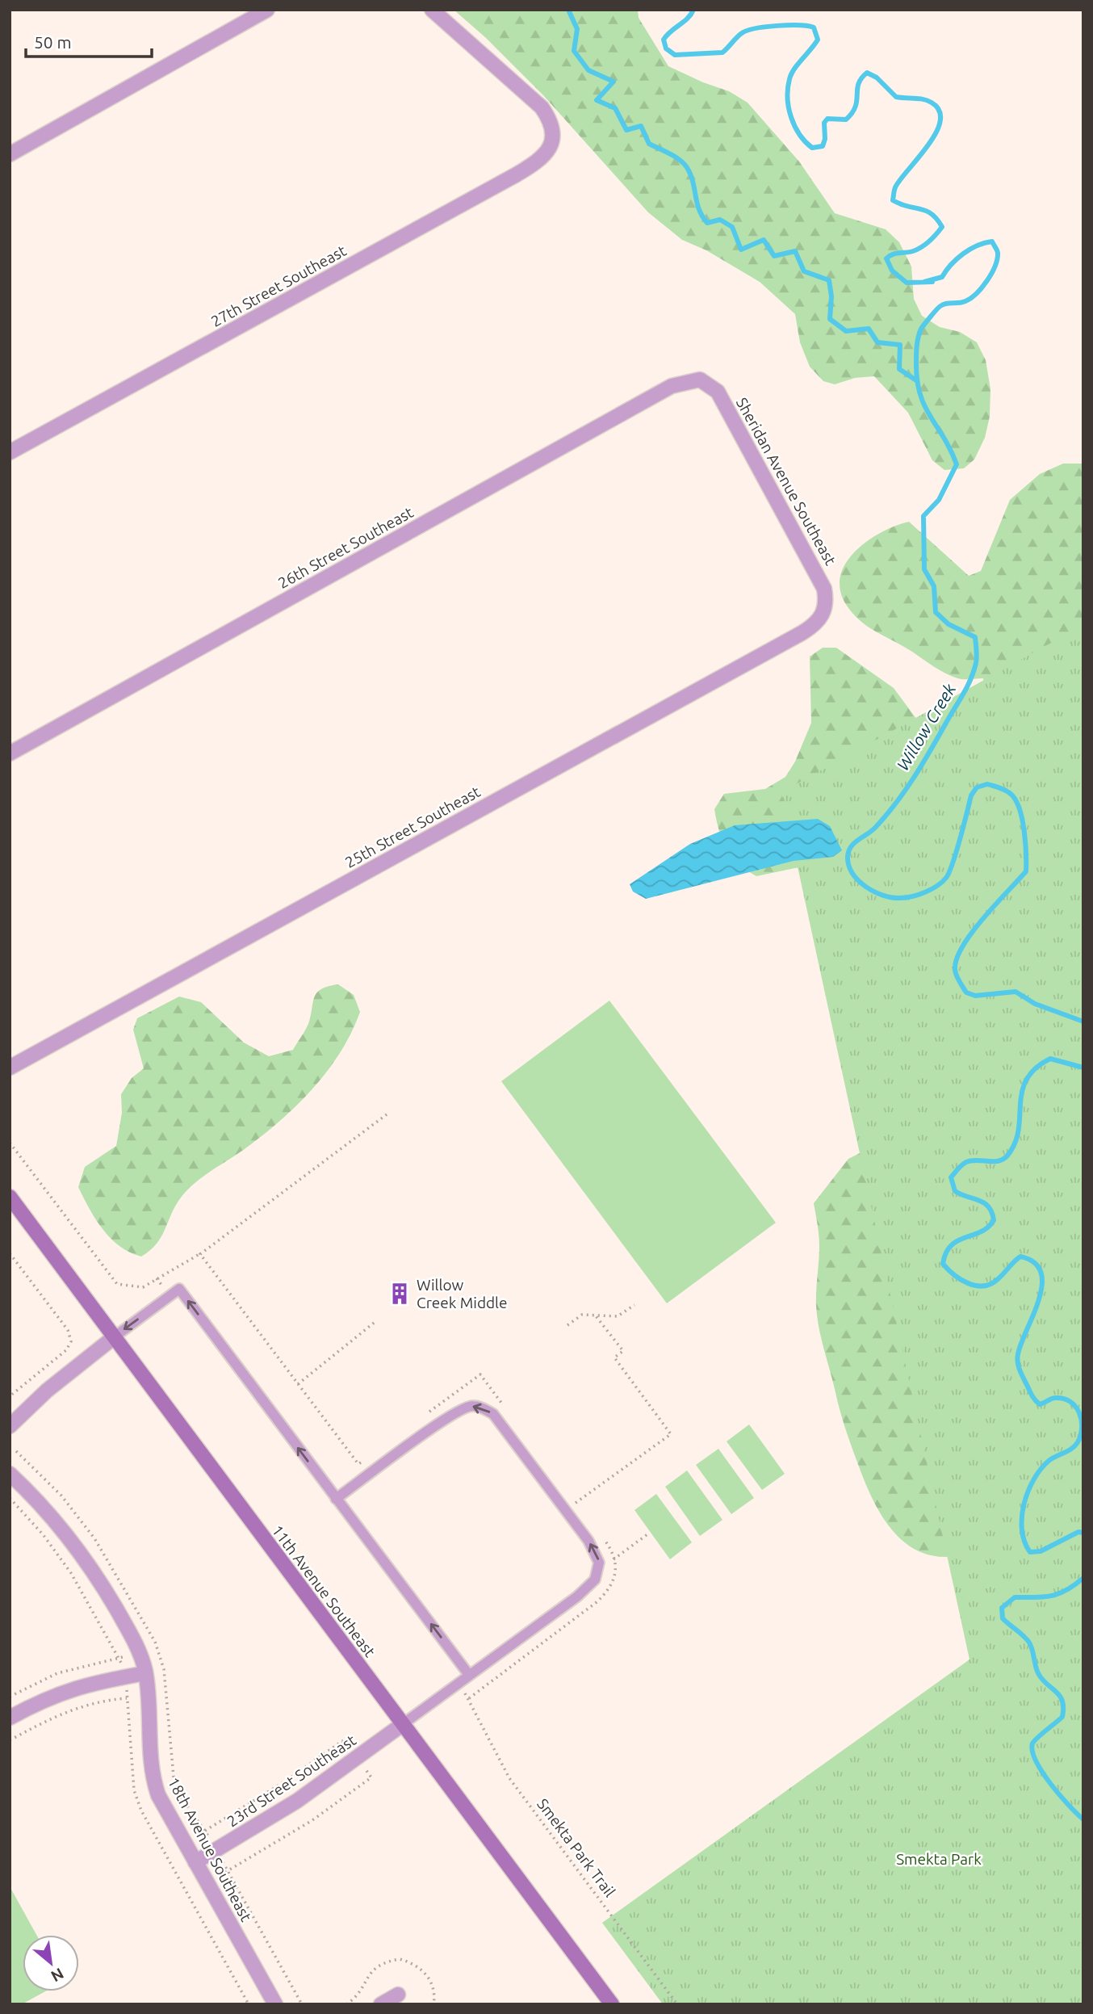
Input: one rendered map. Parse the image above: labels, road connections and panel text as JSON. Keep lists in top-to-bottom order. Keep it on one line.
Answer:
{"streets":{"main road":["11th Avenue Southeast"],"street":["27th Street Southeast","Sheridan Avenue Southeast","26th Street Southeast","25th Street Southeast","23rd Street Southeast","18th Avenue Southeast"],"path":["Smekta Park Trail"]},"crossings":[["Sheridan Avenue Southeast","26th Street Southeast"],["Sheridan Avenue Southeast","25th Street Southeast"],["11th Avenue Southeast","23rd Street Southeast"],["23rd Street Southeast","18th Avenue Southeast"]],"water":["Willow Creek"],"parks":["Smekta Park"],"places":{"building":["Willow Creek Middle"]},"scale_bar":"50 m","north":"bottom right"}
